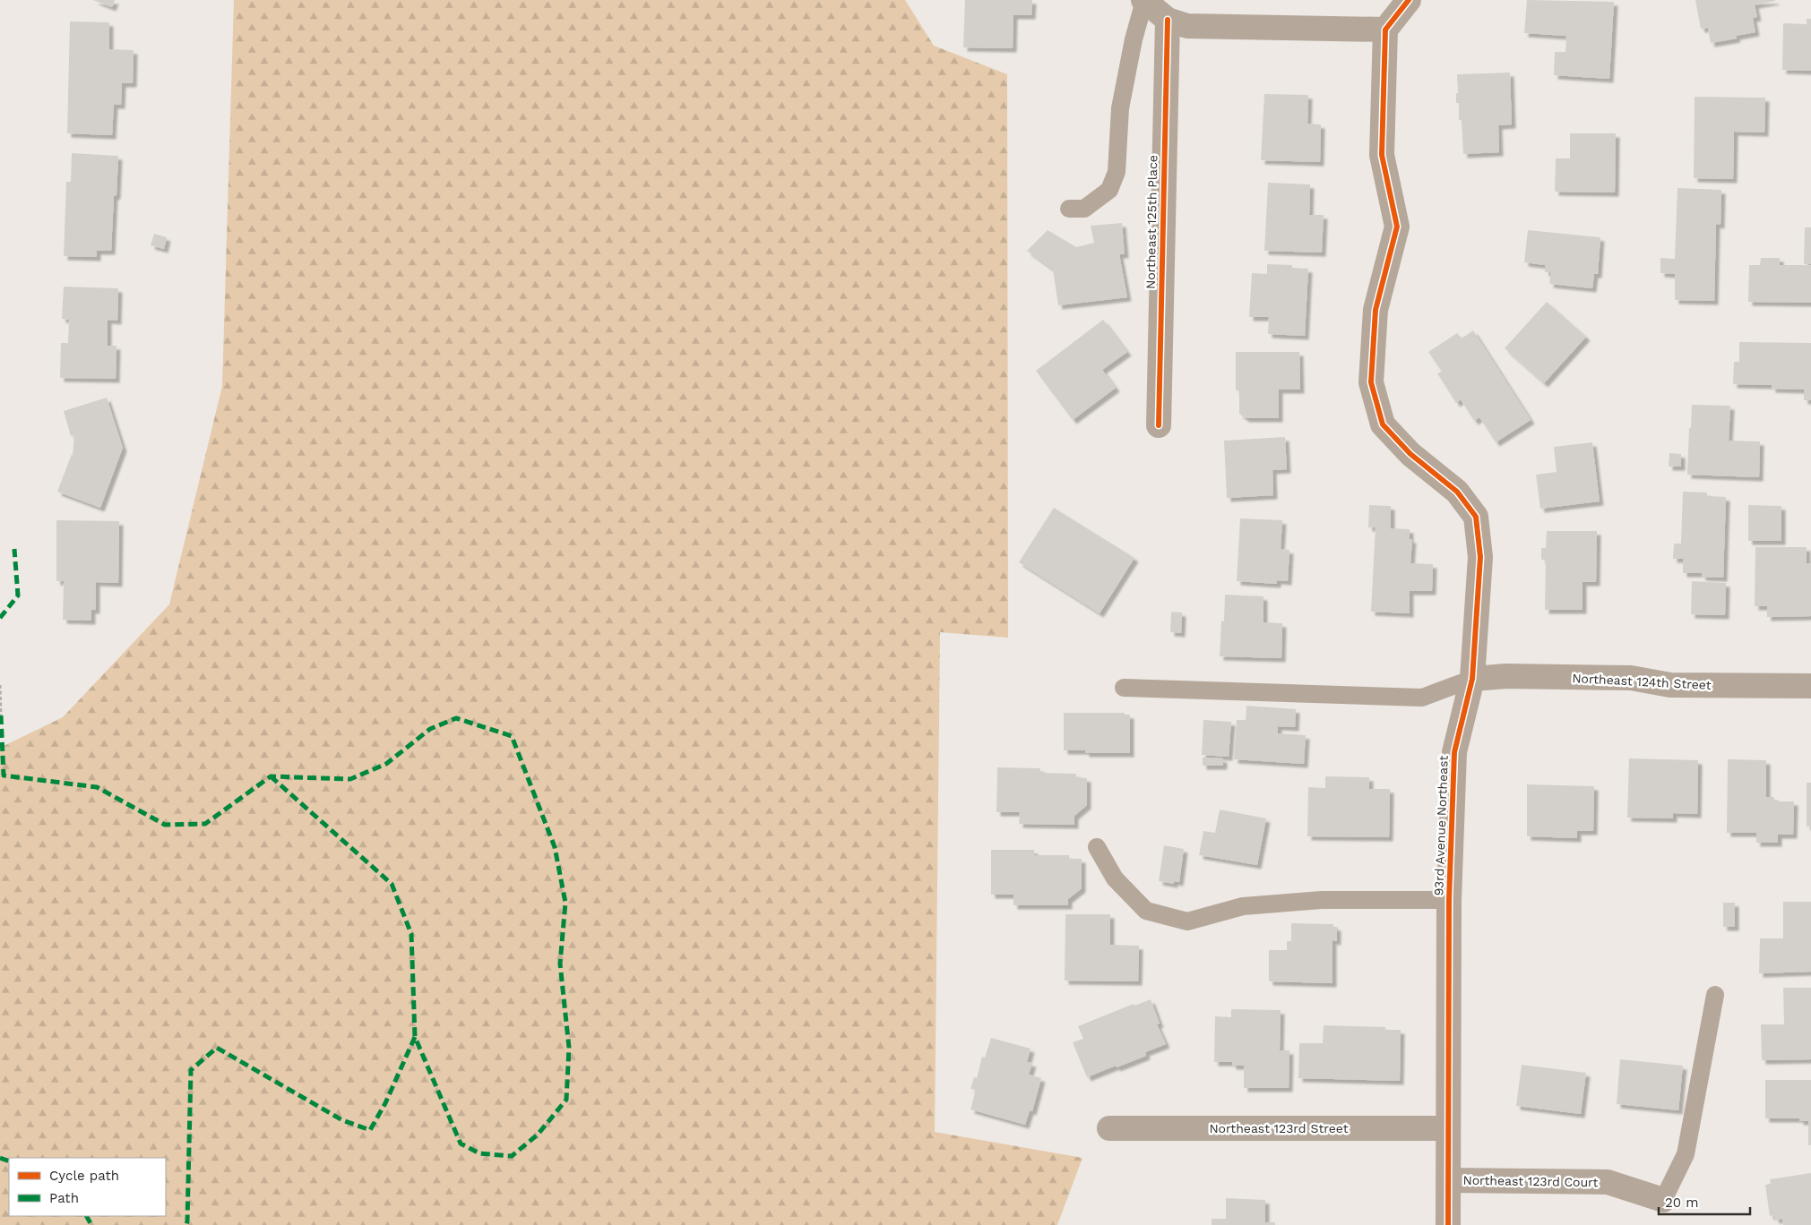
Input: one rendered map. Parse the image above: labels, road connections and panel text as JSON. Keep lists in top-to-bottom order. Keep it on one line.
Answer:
{"streets":{"street":["Northeast 125th Place","Northeast 124th Street","93rd Avenue Northeast","Northeast 123rd Street","Northeast 123rd Court"]},"crossings":[["Northeast 124th Street","93rd Avenue Northeast"],["93rd Avenue Northeast","Northeast 123rd Street"],["93rd Avenue Northeast","Northeast 123rd Court"]],"legend":["Cycle path","Path"],"scale_bar":"20 m"}
